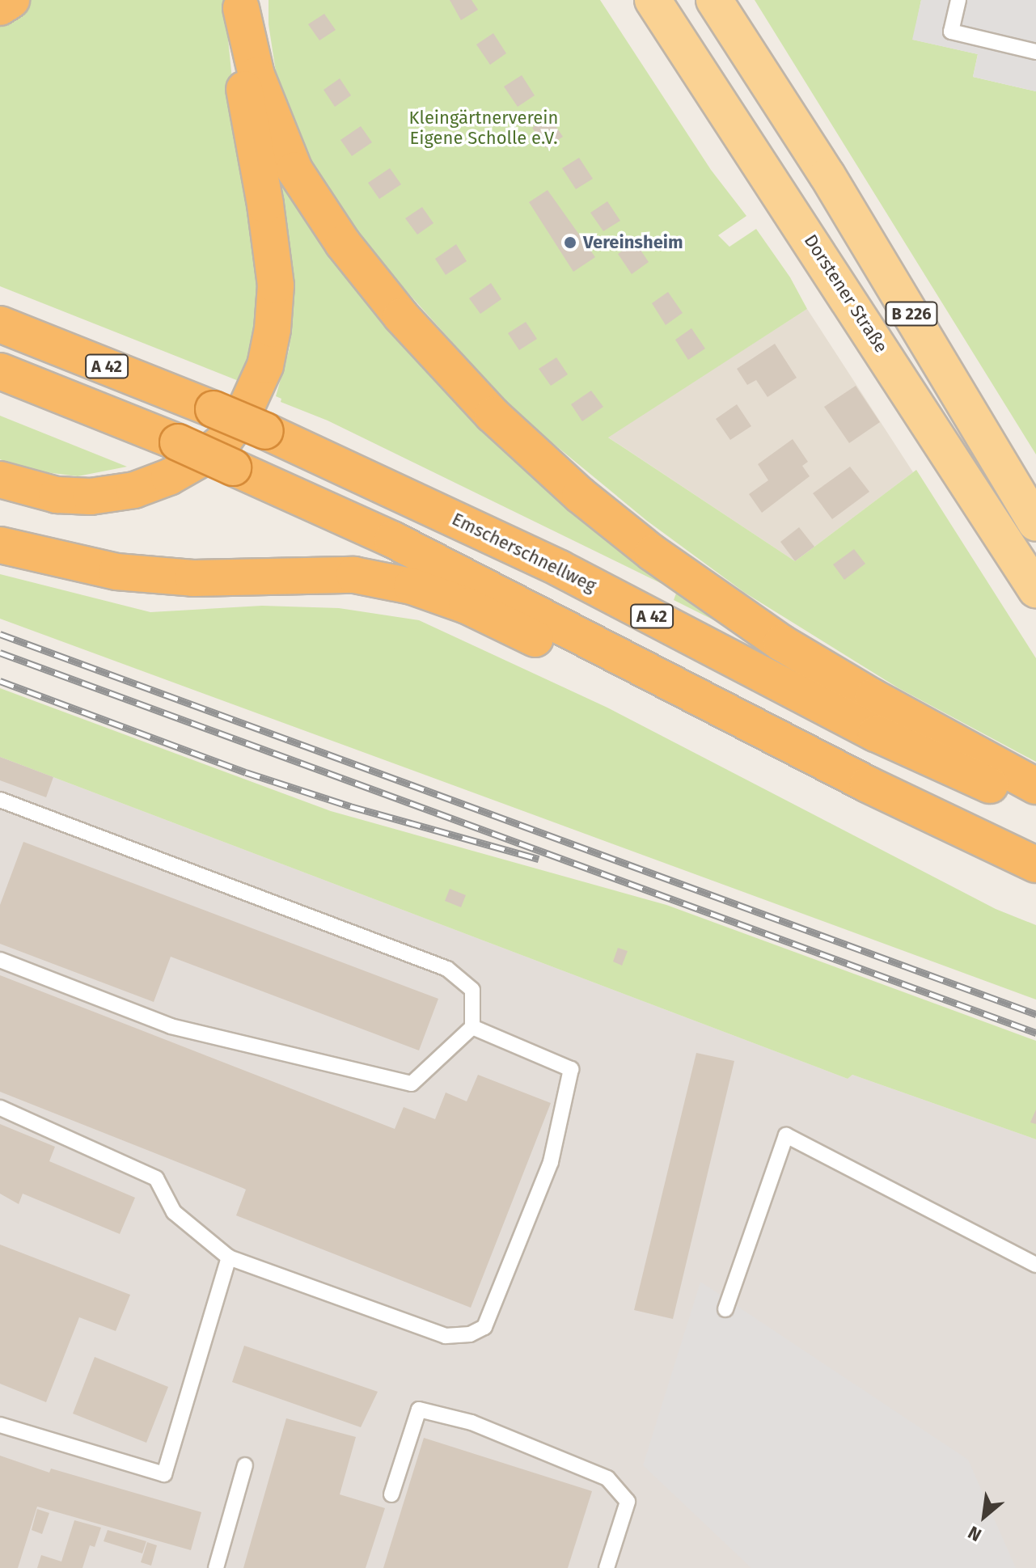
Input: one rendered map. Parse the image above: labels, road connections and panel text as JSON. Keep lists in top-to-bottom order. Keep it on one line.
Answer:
{"streets":{"highway":["A 42","Emscherschnellweg"],"main road":["Dorstener Straße","B 226"]},"parks":["Kleingärtnerverein Eigene Scholle e.V."],"places":["Vereinsheim"],"north":"bottom left"}
